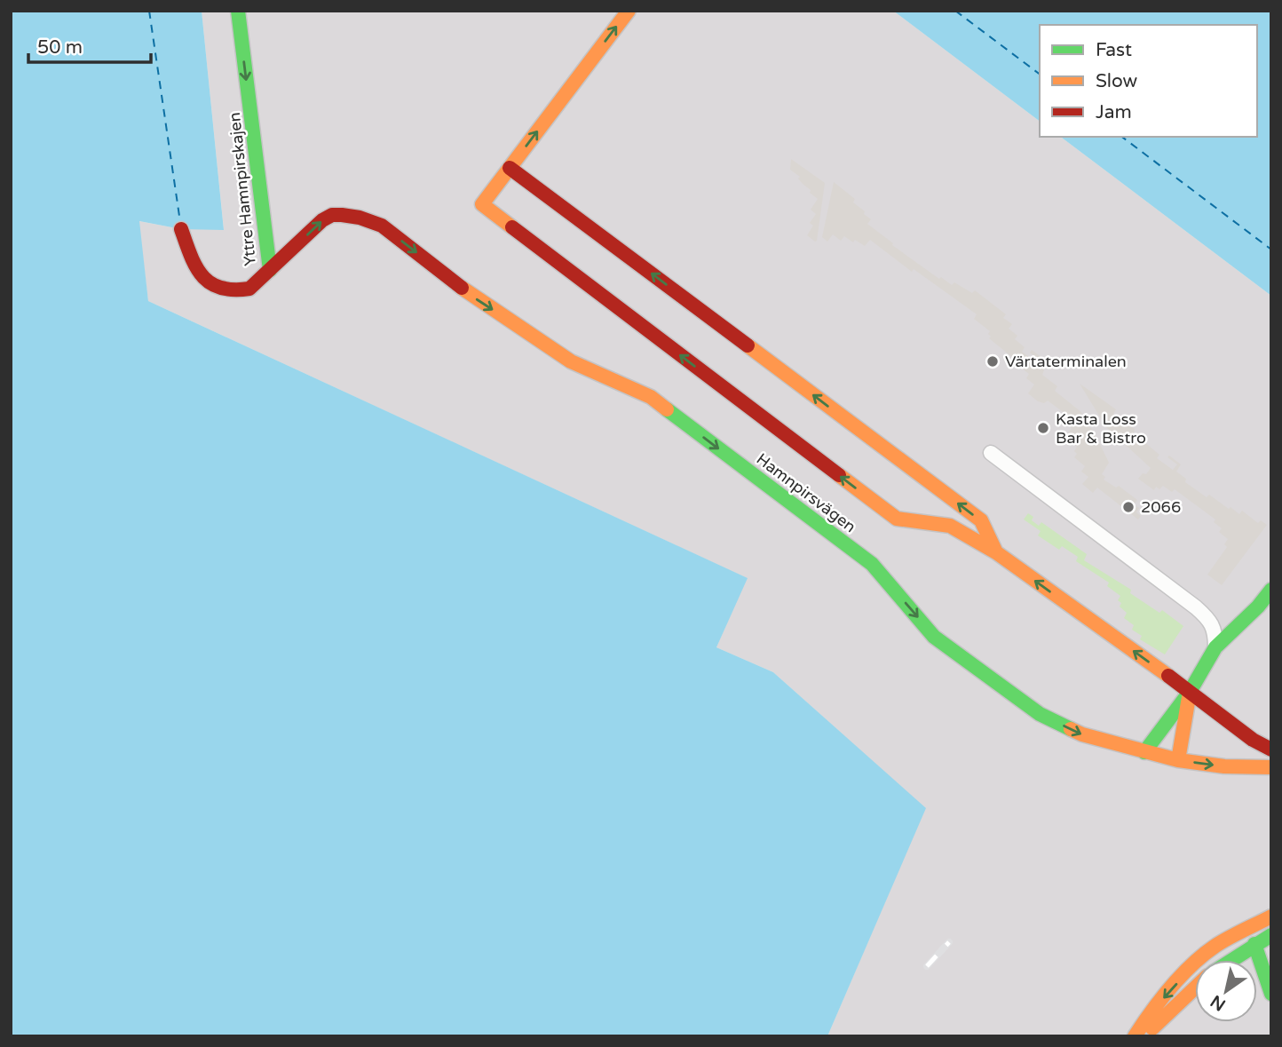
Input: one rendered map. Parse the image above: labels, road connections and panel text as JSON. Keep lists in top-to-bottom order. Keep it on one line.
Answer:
{"streets":{"main road":["Yttre Hamnpirskajen","Hamnpirsvägen"]},"crossings":[["Yttre Hamnpirskajen","Hamnpirsvägen"]],"one_way":["Yttre Hamnpirskajen"],"places":["Värtaterminalen","Kasta Loss Bar & Bistro","2066"],"legend":["Fast","Slow","Jam"],"scale_bar":"50 m","north":"bottom left"}
